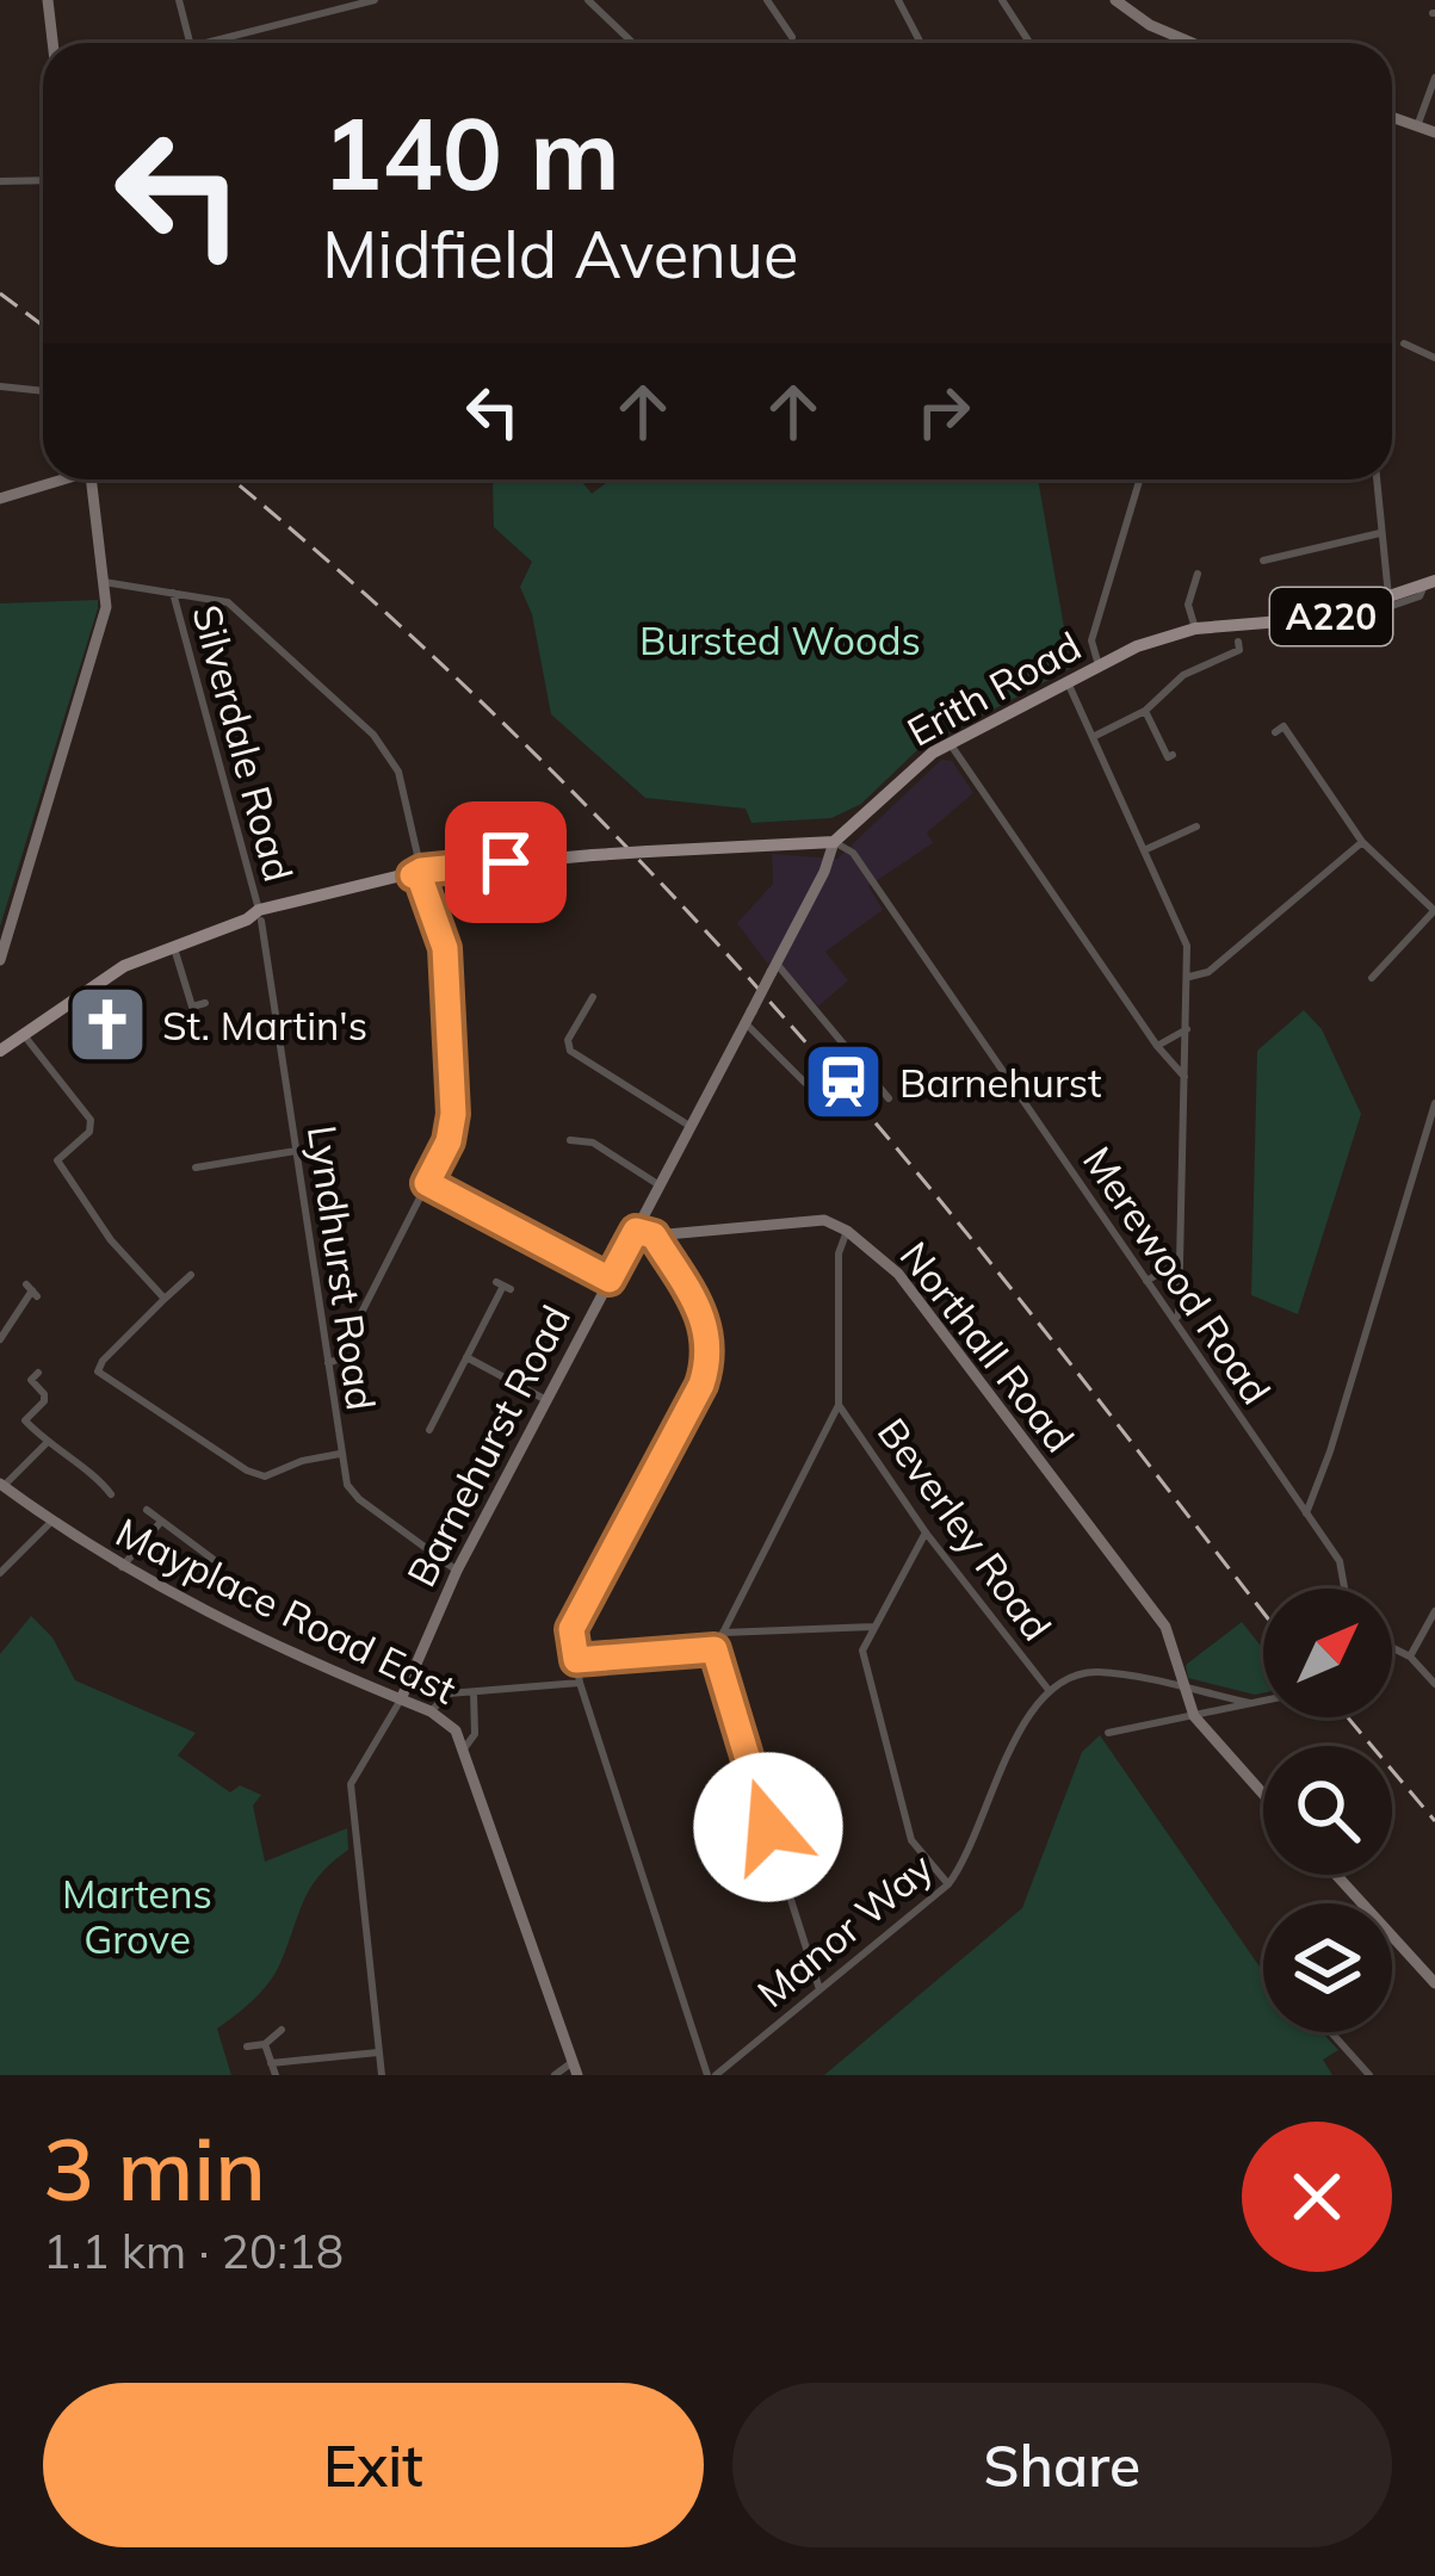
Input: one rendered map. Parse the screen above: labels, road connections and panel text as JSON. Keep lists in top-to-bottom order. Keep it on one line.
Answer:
{"streets":{"main road":["A220","Erith Road"],"street":["Silverdale Road","Lyndhurst Road","Merewood Road","Northall Road","Barnehurst Road","Beverley Road","Mayplace Road East","Manor Way"]},"crossings":[["Erith Road","Merewood Road"],["Erith Road","Barnehurst Road"],["Silverdale Road","Lyndhurst Road"],["Lyndhurst Road","Barnehurst Road"],["Merewood Road","Barnehurst Road"],["Northall Road","Barnehurst Road"],["Northall Road","Beverley Road"],["Barnehurst Road","Mayplace Road East"],["Beverley Road","Manor Way"]],"parks":["Bursted Woods","Martens Grove"],"places":{"church":["St. Martin's"],"station":["Barnehurst"]},"north":"top right","page":{"turn":["140 m","Midfield Avenue"],"heading":["3 min","1.1 km · 20:18"],"buttons":["Exit","Share"]}}
